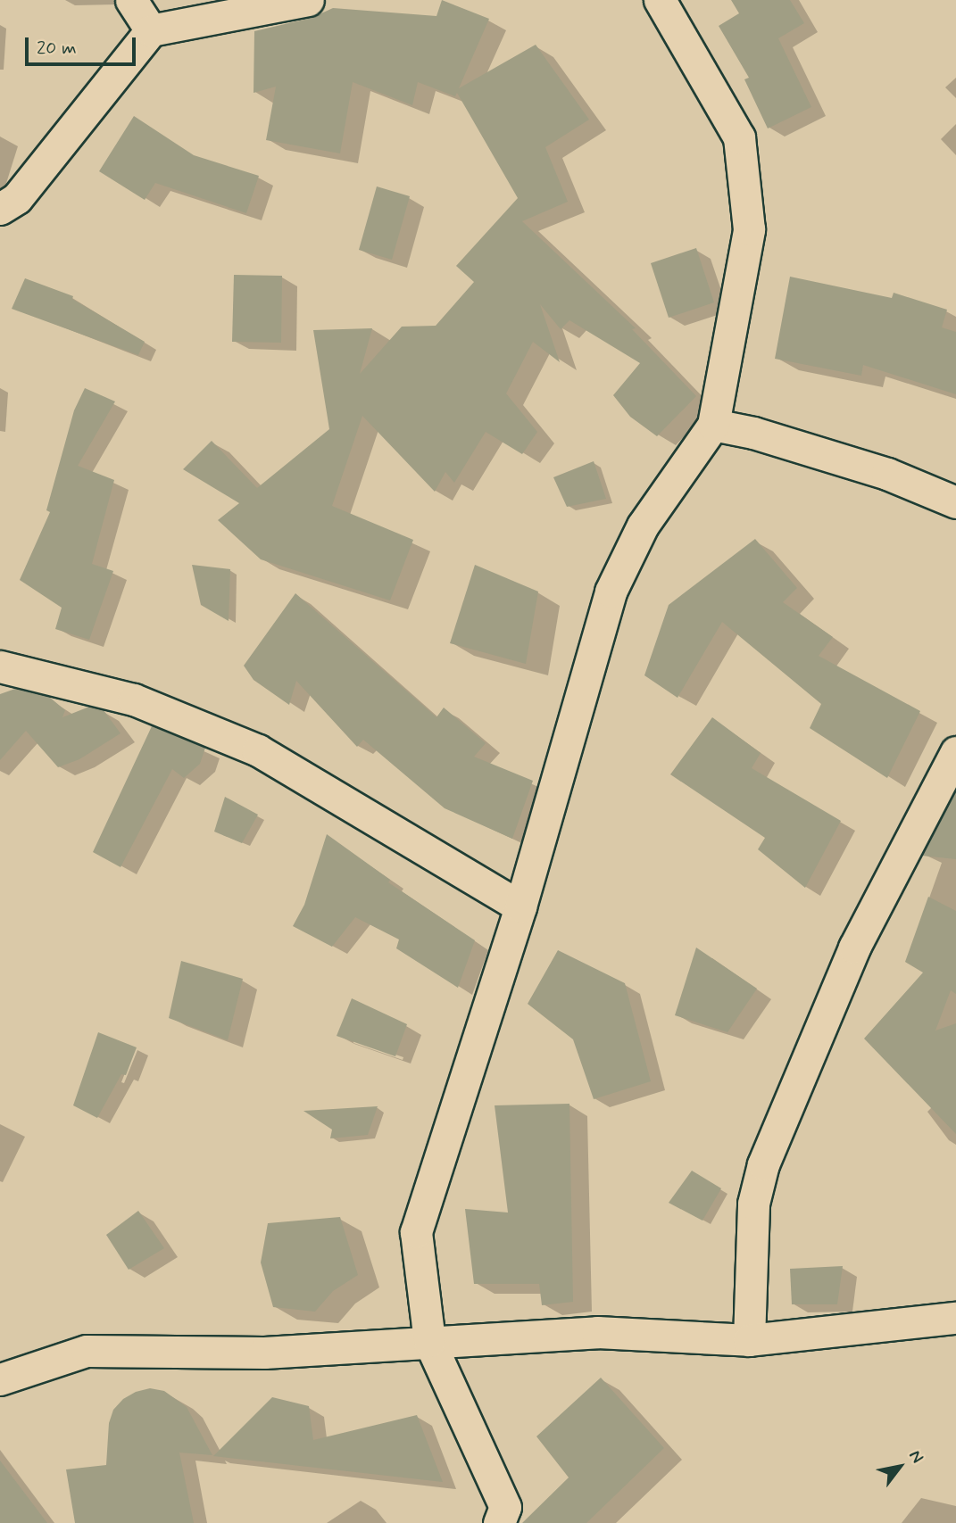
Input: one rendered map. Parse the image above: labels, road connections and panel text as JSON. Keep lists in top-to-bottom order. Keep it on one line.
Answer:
{"scale_bar":"20 m","north":"top right"}
